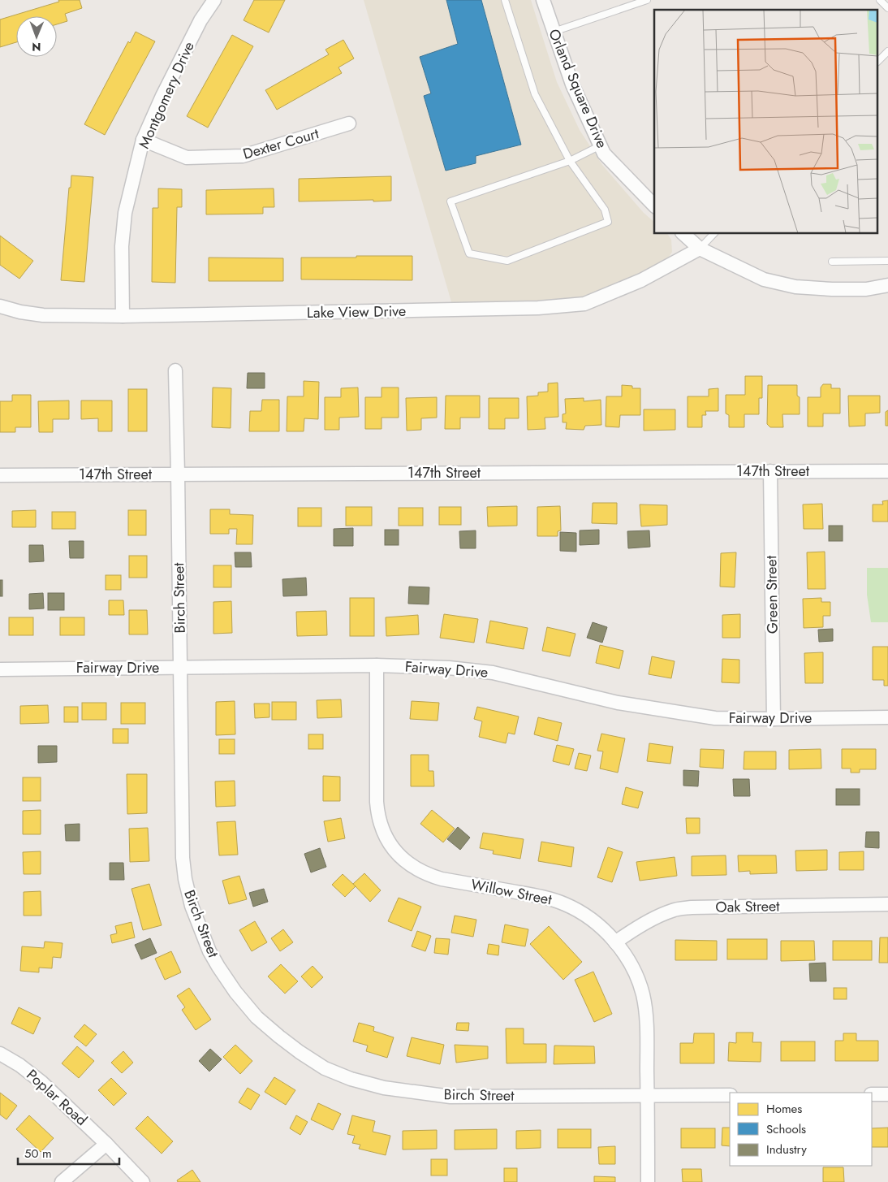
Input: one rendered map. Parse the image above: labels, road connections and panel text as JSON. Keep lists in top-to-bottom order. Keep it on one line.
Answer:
{"streets":{"street":["Orland Square Drive","Montgomery Drive","Dexter Court","Lake View Drive","147th Street","Green Street","Birch Street","Fairway Drive","Willow Street","Oak Street","Poplar Road"]},"crossings":[["Montgomery Drive","Dexter Court"],["Montgomery Drive","Lake View Drive"],["147th Street","Green Street"],["147th Street","Birch Street"],["Green Street","Fairway Drive"],["Birch Street","Fairway Drive"],["Birch Street","Willow Street"],["Fairway Drive","Willow Street"],["Willow Street","Oak Street"]],"legend":["Homes","Schools","Industry"],"scale_bar":"50 m","north":"bottom"}
